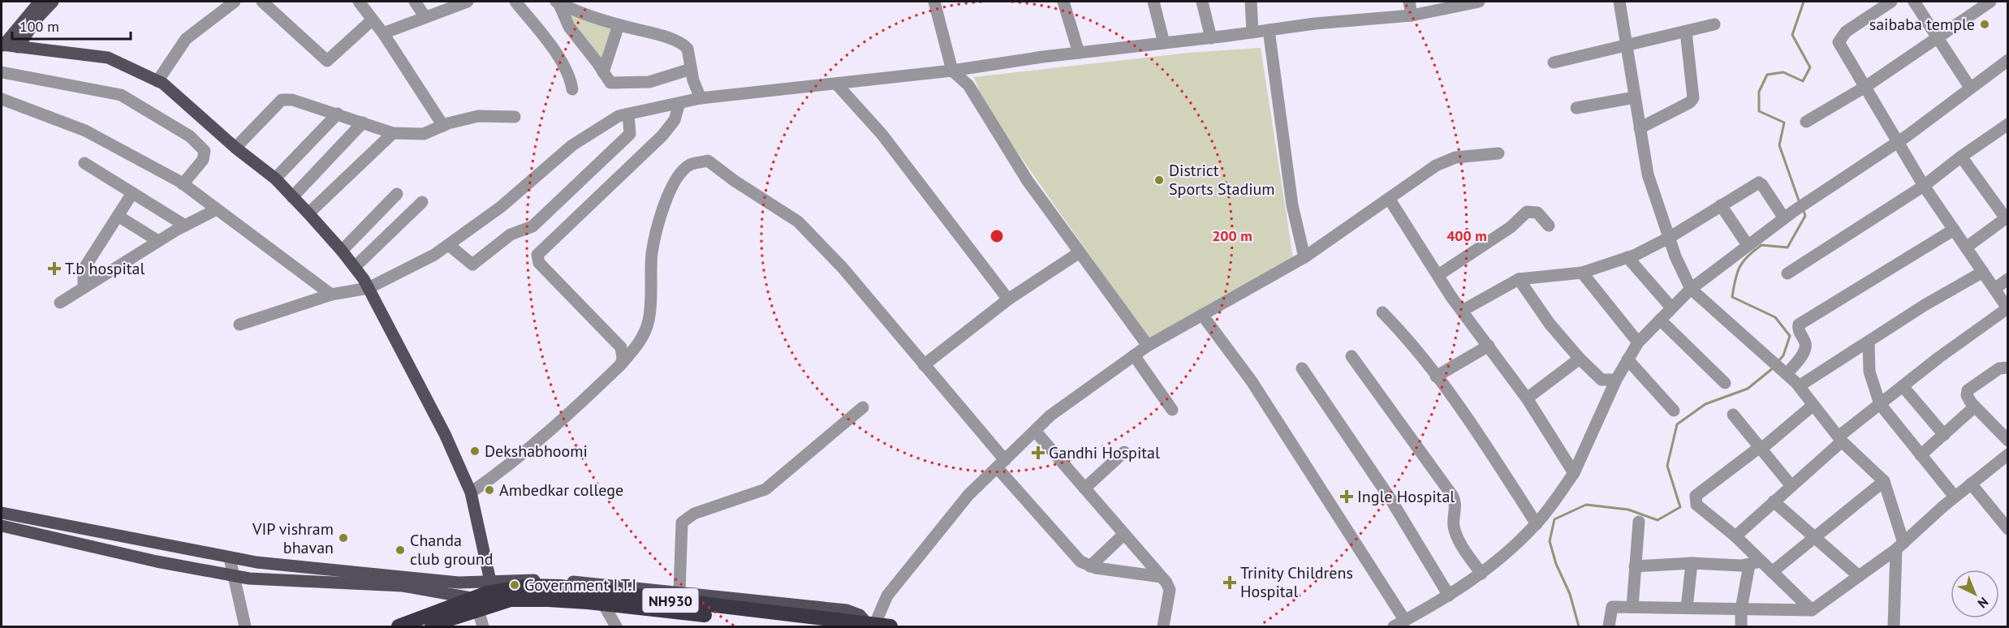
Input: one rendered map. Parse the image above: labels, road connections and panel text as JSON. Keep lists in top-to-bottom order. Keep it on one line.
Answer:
{"streets":{"highway":["NH930"]},"places":{"other":["saibaba temple","District Sports Stadium","Dekshabhoomi","Ambedkar college","VIP vishram bhavan","Chanda club ground","Government I.T.I"],"health":["T.b hospital","Gandhi Hospital","Ingle Hospital","Trinity Childrens Hospital"]},"scale_bar":"100 m","north":"bottom right","rings":["200 m","400 m"]}
